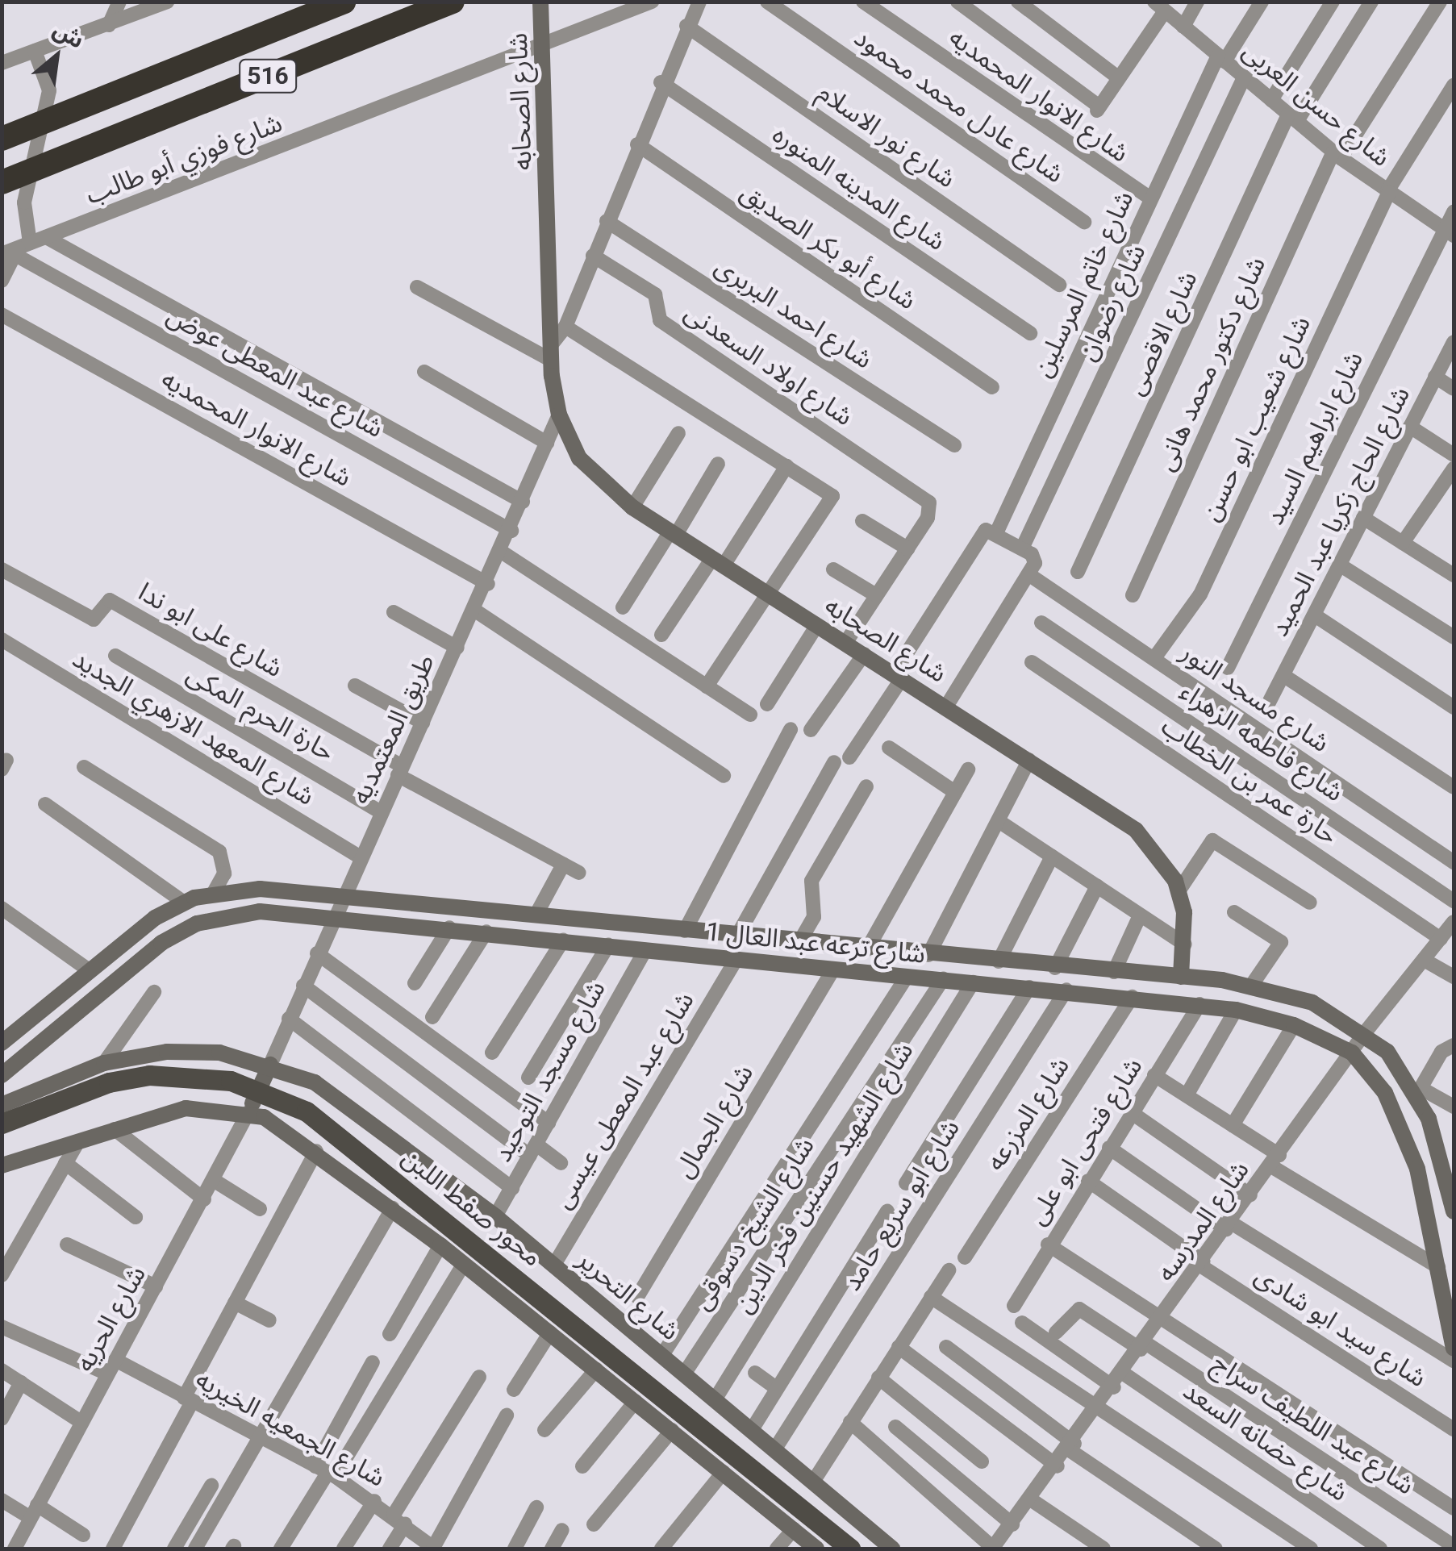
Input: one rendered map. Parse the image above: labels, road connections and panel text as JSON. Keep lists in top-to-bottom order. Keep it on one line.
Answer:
{"streets":{"highway":["516"],"main road":["محور صفط اللبن"],"street":["شارع الانوار المحمديه","شارع الصحابه","شارع حسن العربى","شارع عادل محمد محمود","شارع نور الاسلام","شارع فوزي أبو طالب","شارع المدينه المنوره","شارع أبو بكر الصديق","شارع خاتم المرسلين","شارع رضوان","شارع احمد البربرى","شارع الاقصى","شارع دكتور محمد هانى","شارع اولاد السعدنى","شارع عبد المعطى عوض","شارع شعيب ابو حسن","شارع ابراهيم السيد","شارع الحاج زكريا عبد الحميد","شارع على ابو ندا","شارع مسجد النور","حارة الحرم المكى","شارع المعهد الازهري الجديد","طريق المعتمديه","شارع فاطمه الزهراء","حارة عمر بن الخطاب","شارع ترعه عبد العال 1","شارع مسجد التوحيد","شارع عبد المعطى عيسى","شارع المزرعه","شارع الجمال","شارع فتحى ابو على","شارع الشهيد حسنين فخر الدين","شارع ابو سريع حامد","شارع المدرسه","شارع الشيخ دسوقى","شارع التحرير","شارع الحريه","شارع سيد ابو شادى","شارع عبد اللطيف سراج","شارع الجمعيه الخيريه","شارع حضانه السعد"]},"crossings":[["شارع الانوار المحمديه","شارع خاتم المرسلين"],["شارع الانوار المحمديه","طريق المعتمديه"],["شارع الصحابه","شارع فوزي أبو طالب"],["شارع الصحابه","شارع خاتم المرسلين"],["شارع الصحابه","طريق المعتمديه"],["شارع الصحابه","شارع ترعه عبد العال 1"],["شارع حسن العربى","شارع خاتم المرسلين"],["شارع حسن العربى","شارع رضوان"],["شارع حسن العربى","شارع الاقصى"],["شارع حسن العربى","شارع دكتور محمد هانى"],["شارع حسن العربى","شارع شعيب ابو حسن"],["شارع حسن العربى","شارع ابراهيم السيد"],["شارع فوزي أبو طالب","شارع عبد المعطى عوض"],["شارع خاتم المرسلين","شارع مسجد النور"],["شارع رضوان","شارع مسجد النور"],["شارع عبد المعطى عوض","طريق المعتمديه"],["شارع شعيب ابو حسن","شارع مسجد النور"],["شارع على ابو ندا","طريق المعتمديه"],["حارة الحرم المكى","طريق المعتمديه"],["شارع المعهد الازهري الجديد","طريق المعتمديه"],["طريق المعتمديه","شارع ترعه عبد العال 1"],["طريق المعتمديه","شارع التحرير"],["حارة عمر بن الخطاب","شارع المدرسه"],["شارع ترعه عبد العال 1","شارع مسجد التوحيد"],["شارع ترعه عبد العال 1","شارع عبد المعطى عيسى"],["شارع ترعه عبد العال 1","شارع المزرعه"],["شارع ترعه عبد العال 1","شارع الجمال"],["شارع ترعه عبد العال 1","شارع فتحى ابو على"],["شارع ترعه عبد العال 1","شارع الشهيد حسنين فخر الدين"],["شارع ترعه عبد العال 1","شارع ابو سريع حامد"],["شارع ترعه عبد العال 1","شارع المدرسه"],["شارع ترعه عبد العال 1","شارع الشيخ دسوقى"],["شارع مسجد التوحيد","شارع التحرير"],["شارع عبد المعطى عيسى","شارع التحرير"],["شارع فتحى ابو على","شارع سيد ابو شادى"],["شارع الشهيد حسنين فخر الدين","شارع التحرير"],["شارع ابو سريع حامد","شارع التحرير"],["شارع المدرسه","شارع سيد ابو شادى"],["شارع المدرسه","شارع عبد اللطيف سراج"],["شارع المدرسه","شارع حضانه السعد"],["شارع الشيخ دسوقى","شارع التحرير"],["شارع الحريه","شارع الجمعيه الخيريه"]],"north":"top right"}
